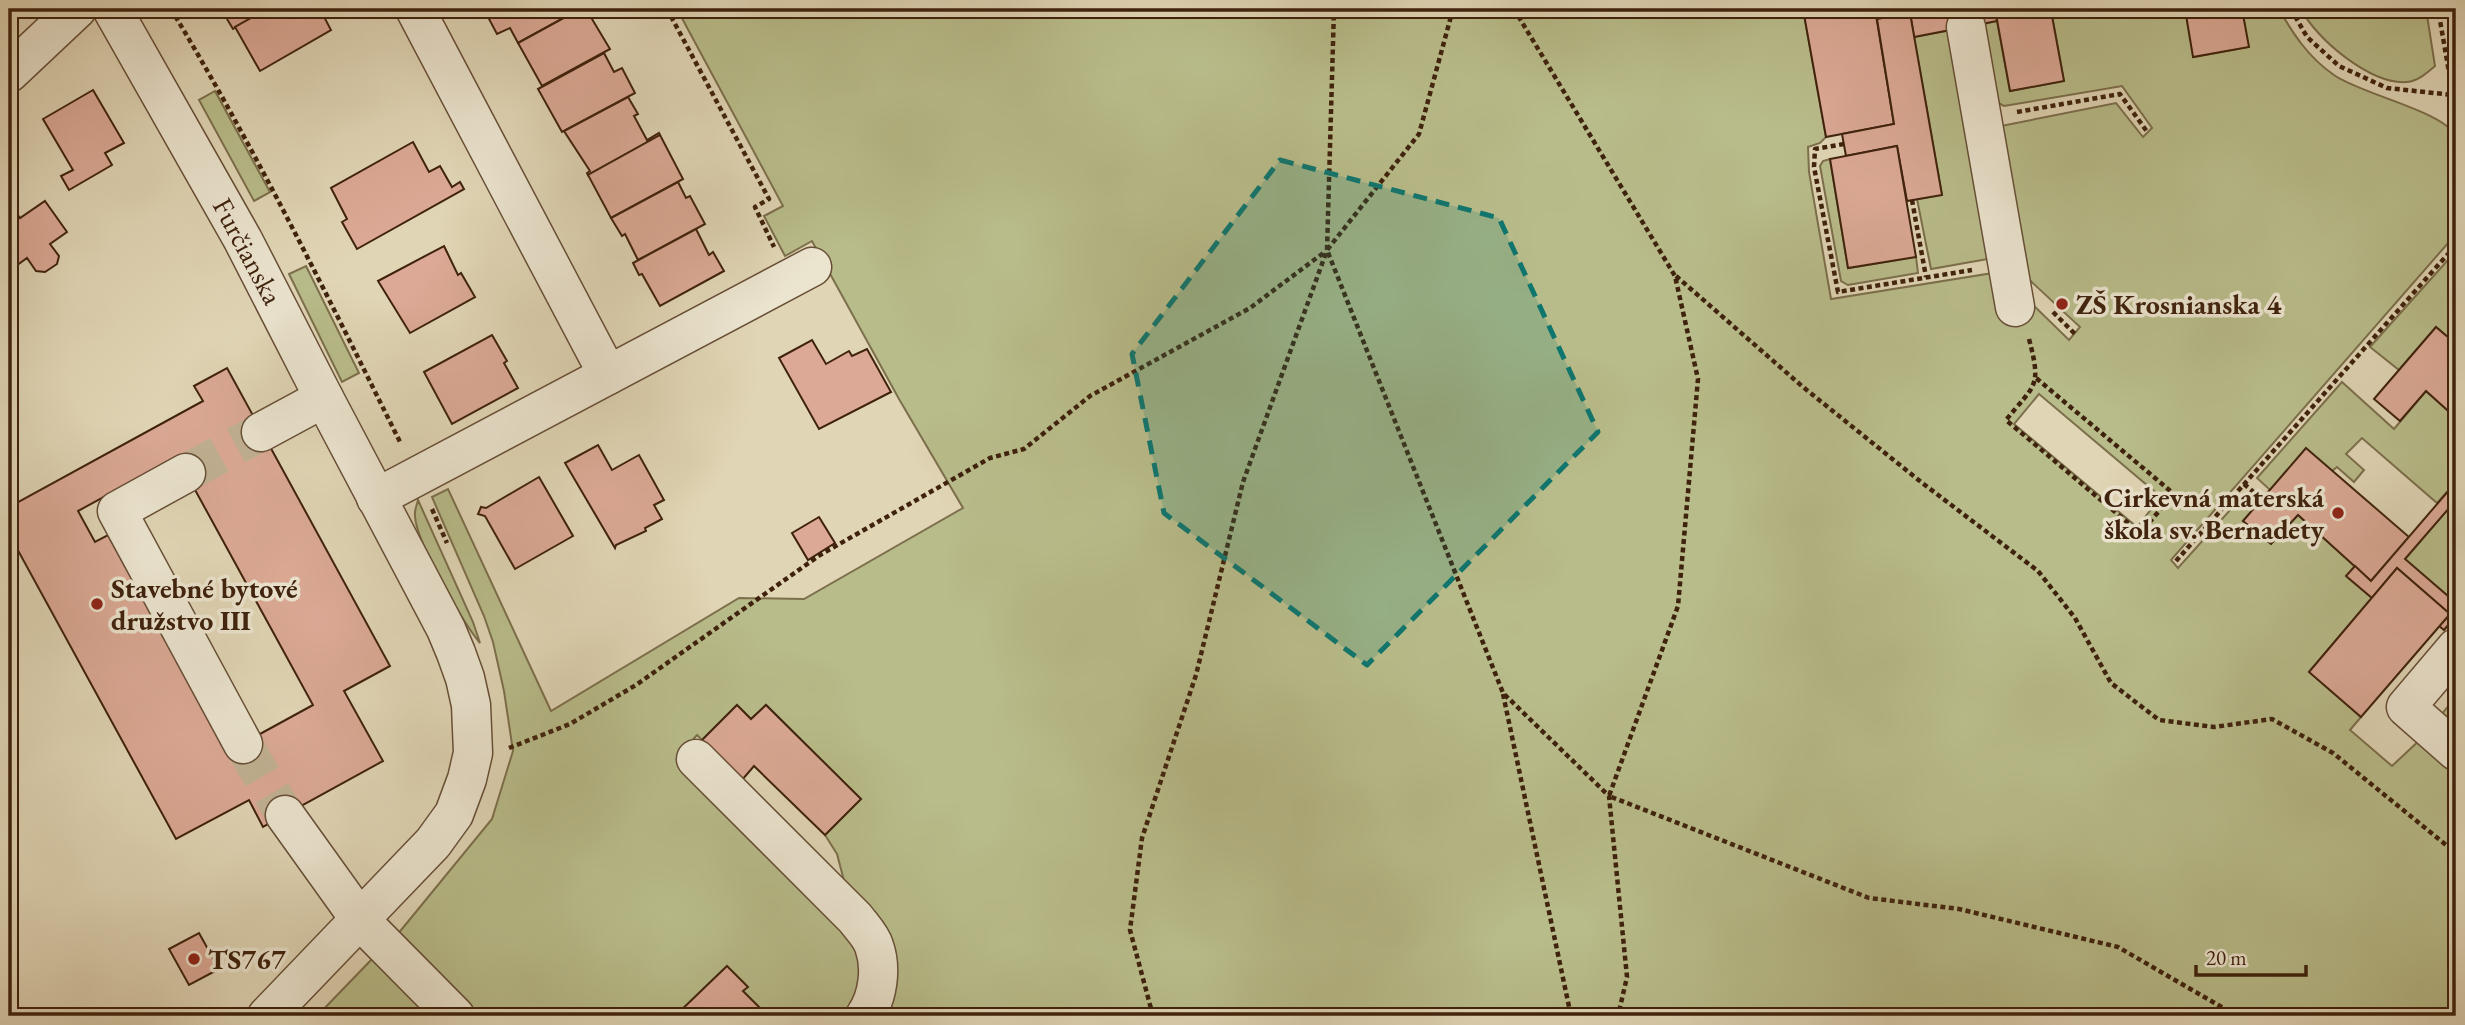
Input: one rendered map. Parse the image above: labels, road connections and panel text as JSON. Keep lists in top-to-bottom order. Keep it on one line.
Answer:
{"streets":{"street":["Furčianska"]},"places":["ZŠ Krosnianska 4","Cirkevná materská škola sv. Bernadety","Stavebné bytové družstvo III","TS767"],"scale_bar":"20 m"}
